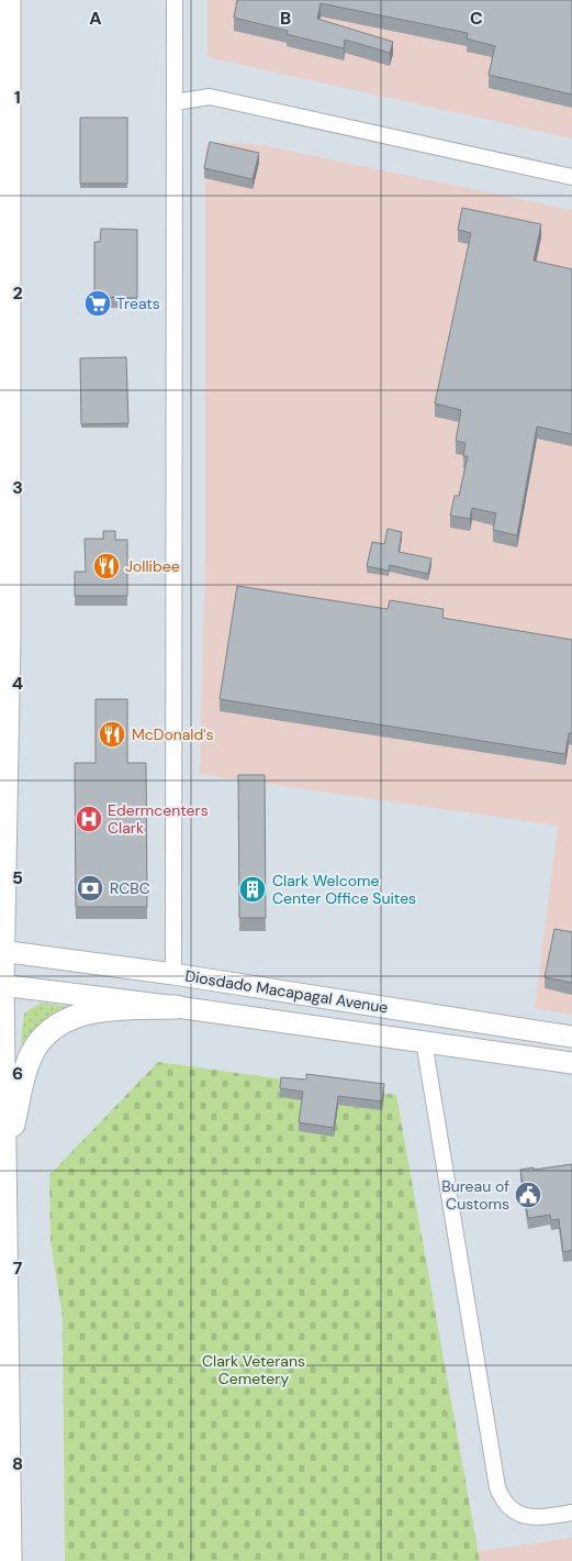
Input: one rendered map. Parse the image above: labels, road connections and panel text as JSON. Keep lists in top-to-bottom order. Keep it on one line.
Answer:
{"streets":{"main road":["Diosdado Macapagal Avenue"]},"parks":["Clark Veterans Cemetery"],"places":{"supermarket":["Treats"],"restaurant":["Jollibee","McDonald's"],"hospital":["Edermcenters Clark"],"bank":["RCBC"],"building":["Clark Welcome Center Office Suites"],"public building":["Bureau of Customs"]},"grid":{"columns":["A","B","C"],"rows":["1","2","3","4","5","6","7","8"]}}
